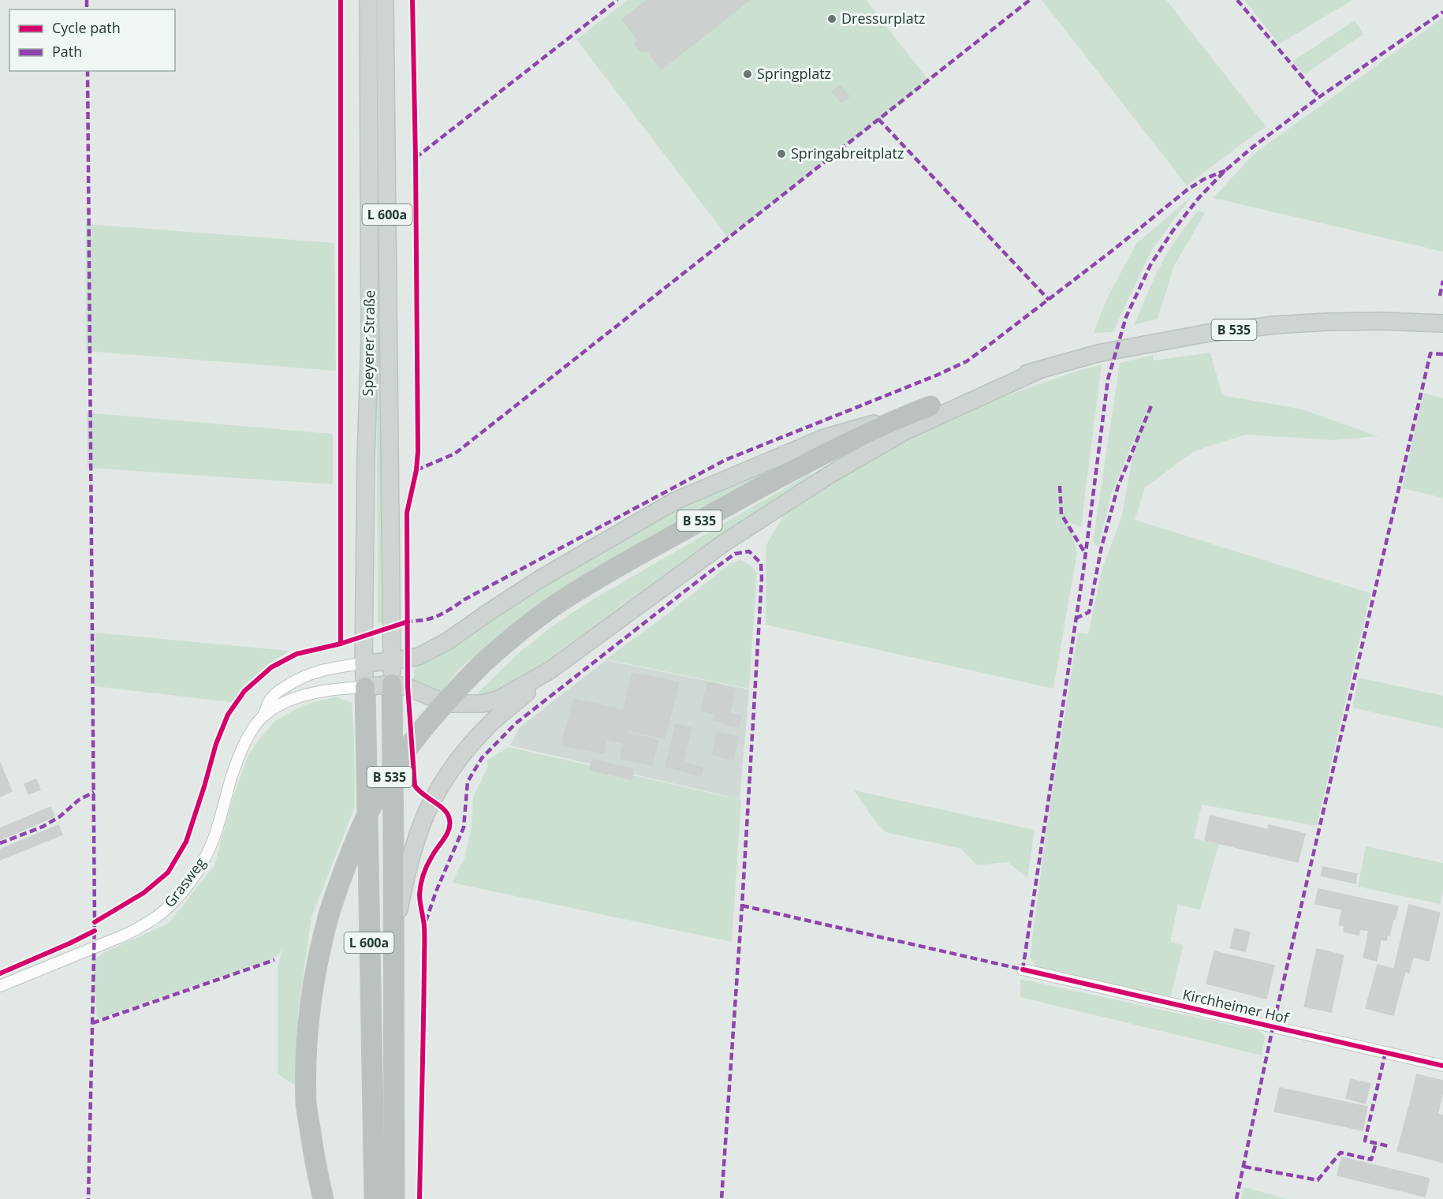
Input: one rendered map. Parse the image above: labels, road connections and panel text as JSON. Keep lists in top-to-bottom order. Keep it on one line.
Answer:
{"streets":{"highway":["L 600a","B 535"],"main road":["Speyerer Straße"],"street":["Grasweg","Kirchheimer Hof"]},"crossings":[["L 600a","B 535"],["L 600a","Speyerer Straße"],["L 600a","Grasweg"],["Speyerer Straße","Grasweg"]],"places":["Dressurplatz","Springplatz","Springabreitplatz"],"legend":["Cycle path","Path"]}
